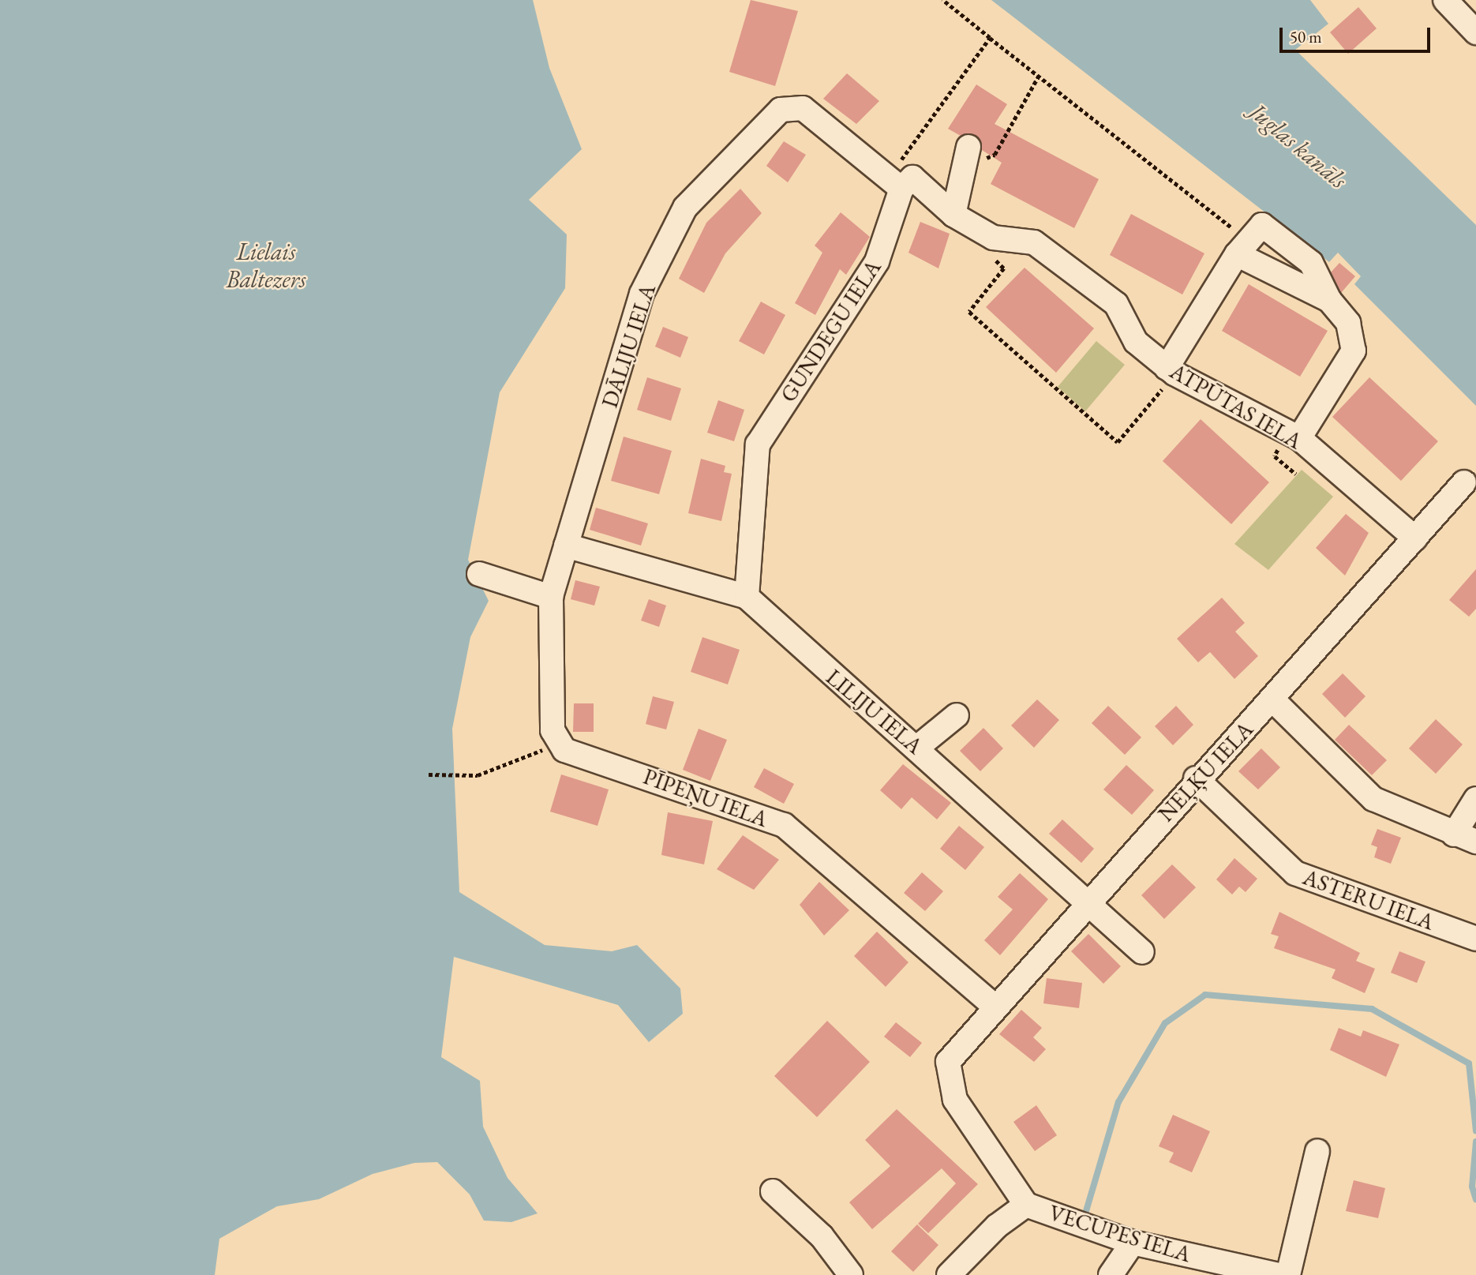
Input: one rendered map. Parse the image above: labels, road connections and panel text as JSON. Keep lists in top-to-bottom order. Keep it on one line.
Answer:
{"streets":{"street":["GUNDEGU IELA","DĀLIJU IELA","ATPŪTAS IELA","LILIJU IELA","NEĻĶU IELA","PĪPEŅU IELA","ASTERU IELA","VECUPES IELA"]},"crossings":[["GUNDEGU IELA","DĀLIJU IELA"],["GUNDEGU IELA","ATPŪTAS IELA"],["GUNDEGU IELA","LILIJU IELA"],["DĀLIJU IELA","ATPŪTAS IELA"],["DĀLIJU IELA","LILIJU IELA"],["ATPŪTAS IELA","NEĻĶU IELA"],["LILIJU IELA","NEĻĶU IELA"],["NEĻĶU IELA","PĪPEŅU IELA"],["NEĻĶU IELA","ASTERU IELA"],["NEĻĶU IELA","VECUPES IELA"]],"water":["Juglas kanāls","Lielais Baltezers"],"scale_bar":"50 m"}
